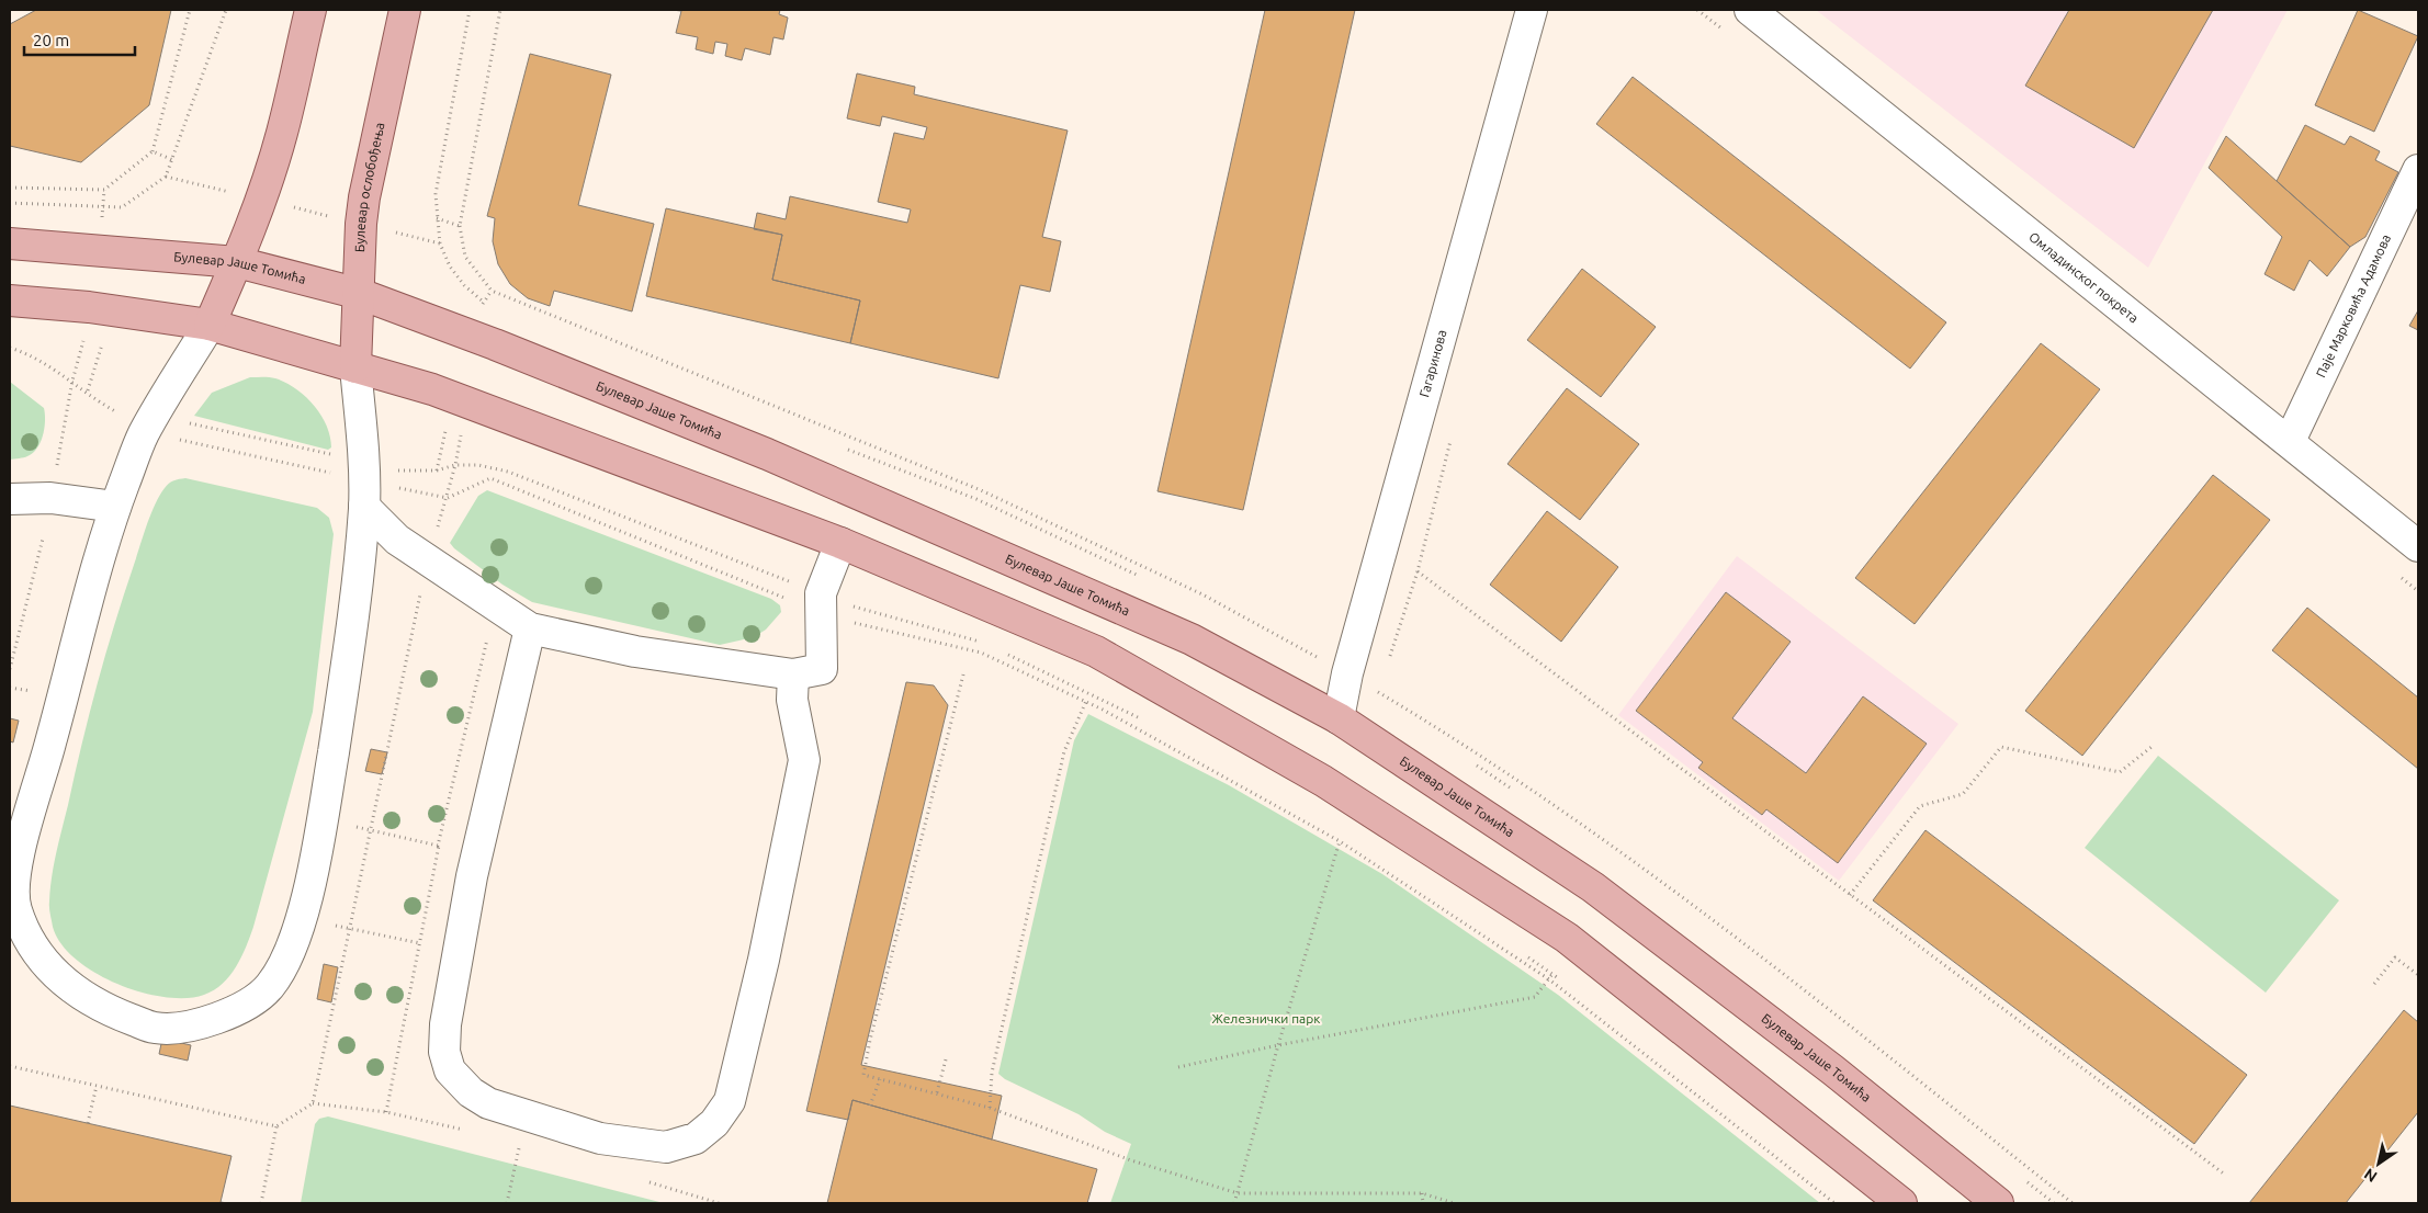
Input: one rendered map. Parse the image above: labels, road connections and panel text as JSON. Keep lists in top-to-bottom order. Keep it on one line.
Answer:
{"streets":{"main road":["Булевар ослобођења","Булевар Јаше Томића"],"street":["Омладинског покрета","Паје Марковића Адамова","Гагаринова"]},"crossings":[["Булевар ослобођења","Булевар Јаше Томића"],["Булевар Јаше Томића","Гагаринова"],["Омладинског покрета","Паје Марковића Адамова"]],"parks":["Железнички парк"],"scale_bar":"20 m","north":"bottom left"}
